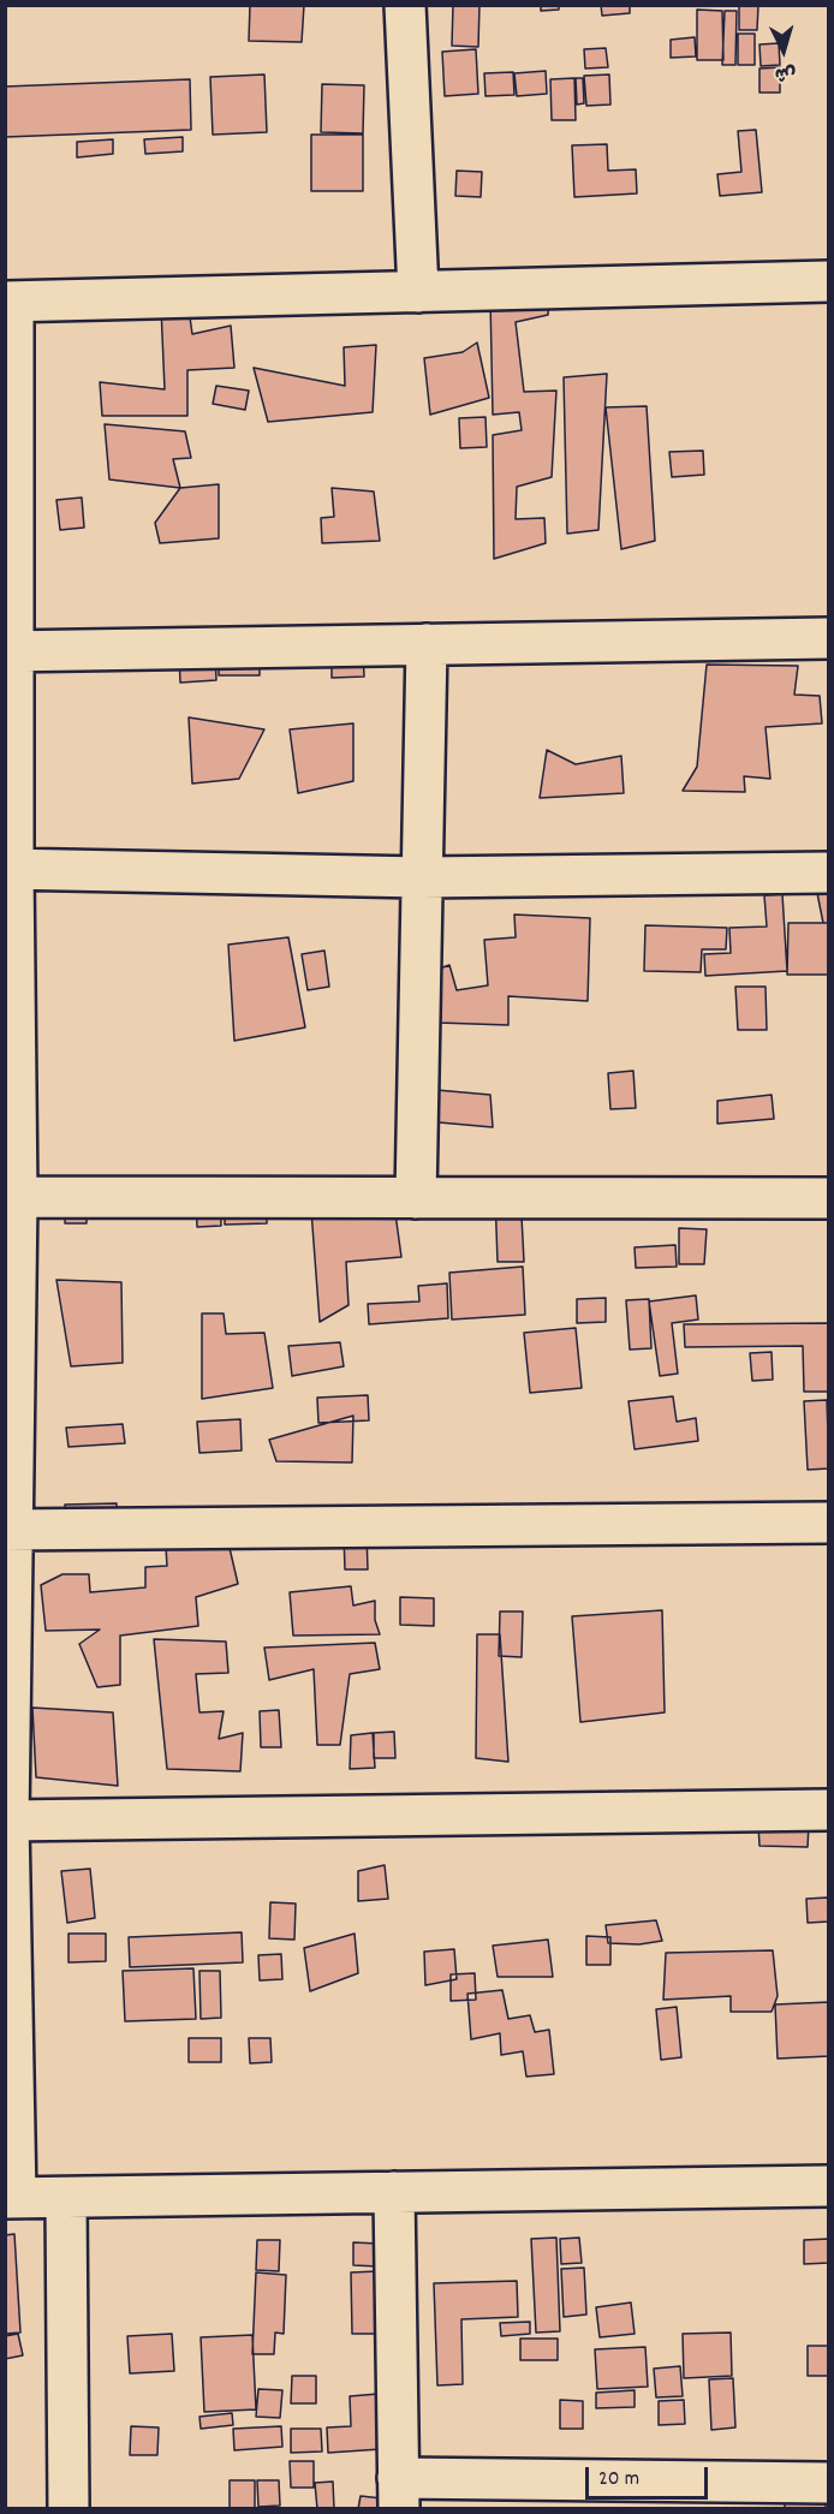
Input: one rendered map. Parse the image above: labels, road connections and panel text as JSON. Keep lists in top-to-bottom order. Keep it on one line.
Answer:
{"scale_bar":"20 m","north":"bottom"}
